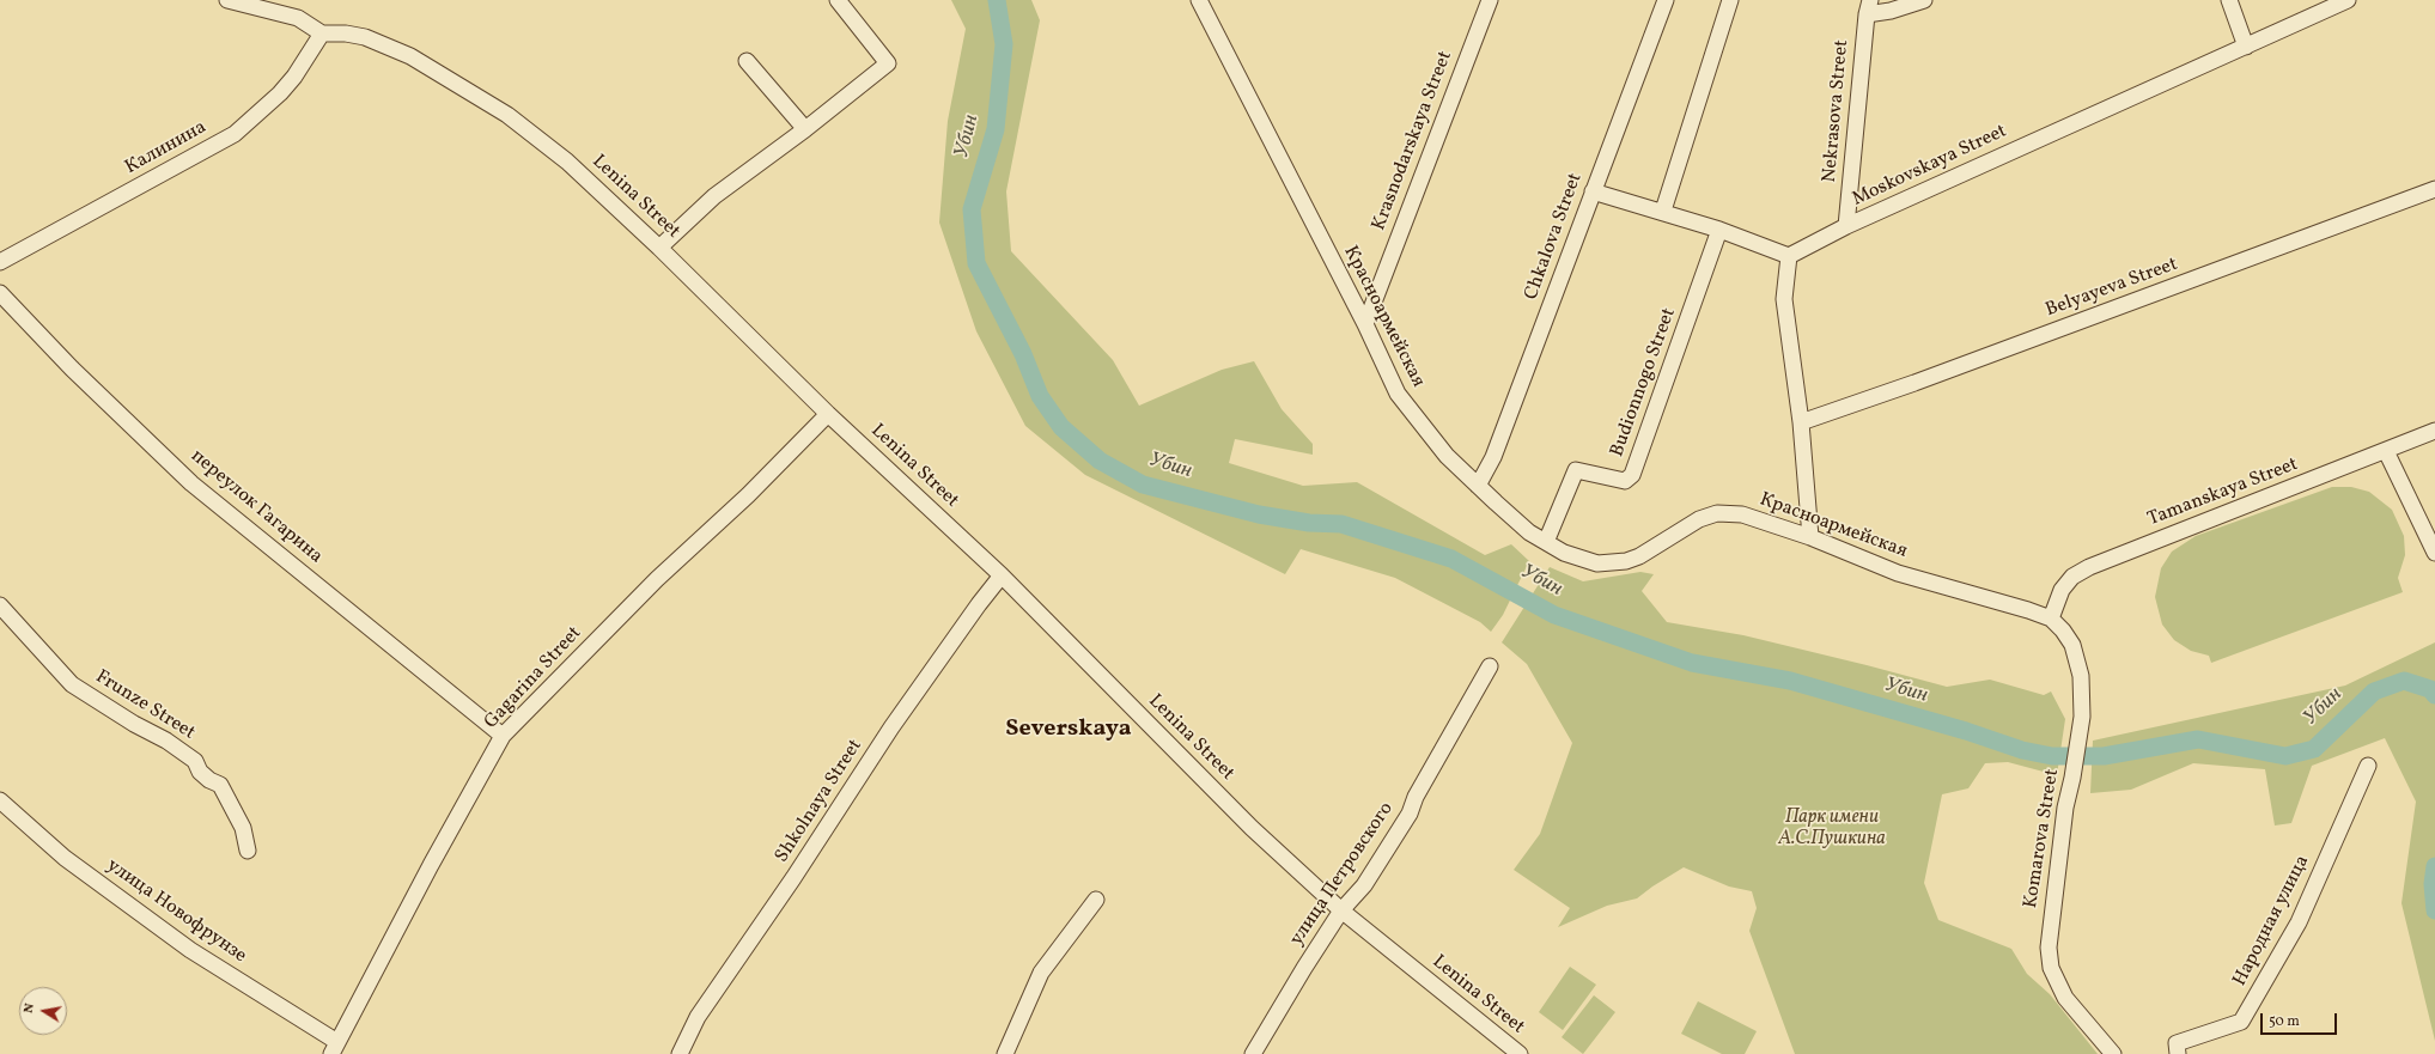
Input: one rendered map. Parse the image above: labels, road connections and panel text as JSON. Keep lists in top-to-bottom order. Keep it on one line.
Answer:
{"streets":{"street":["Nekrasova Street","Krasnodarskaya Street","Калинина","Moskovskaya Street","Lenina Street","Chkalova Street","Belyayeva Street","Красноармейская","Budionnogo Street","Tamanskaya Street","переулок Гагарина","Gagarina Street","Frunze Street","Shkolnaya Street","Komarova Street","улица Петровского","улица Новофрунзе","Народная улица"]},"crossings":[["Nekrasova Street","Moskovskaya Street"],["Krasnodarskaya Street","Красноармейская"],["Калинина","Lenina Street"],["Lenina Street","Gagarina Street"],["Lenina Street","Shkolnaya Street"],["Lenina Street","улица Петровского"],["Chkalova Street","Красноармейская"],["Красноармейская","Budionnogo Street"],["Красноармейская","Tamanskaya Street"],["Красноармейская","Komarova Street"],["Tamanskaya Street","Komarova Street"],["переулок Гагарина","Gagarina Street"],["Gagarina Street","улица Новофрунзе"]],"districts":["Severskaya"],"water":["Убин"],"parks":["Парк имени А.С.Пушкина"],"scale_bar":"50 m","north":"left"}
